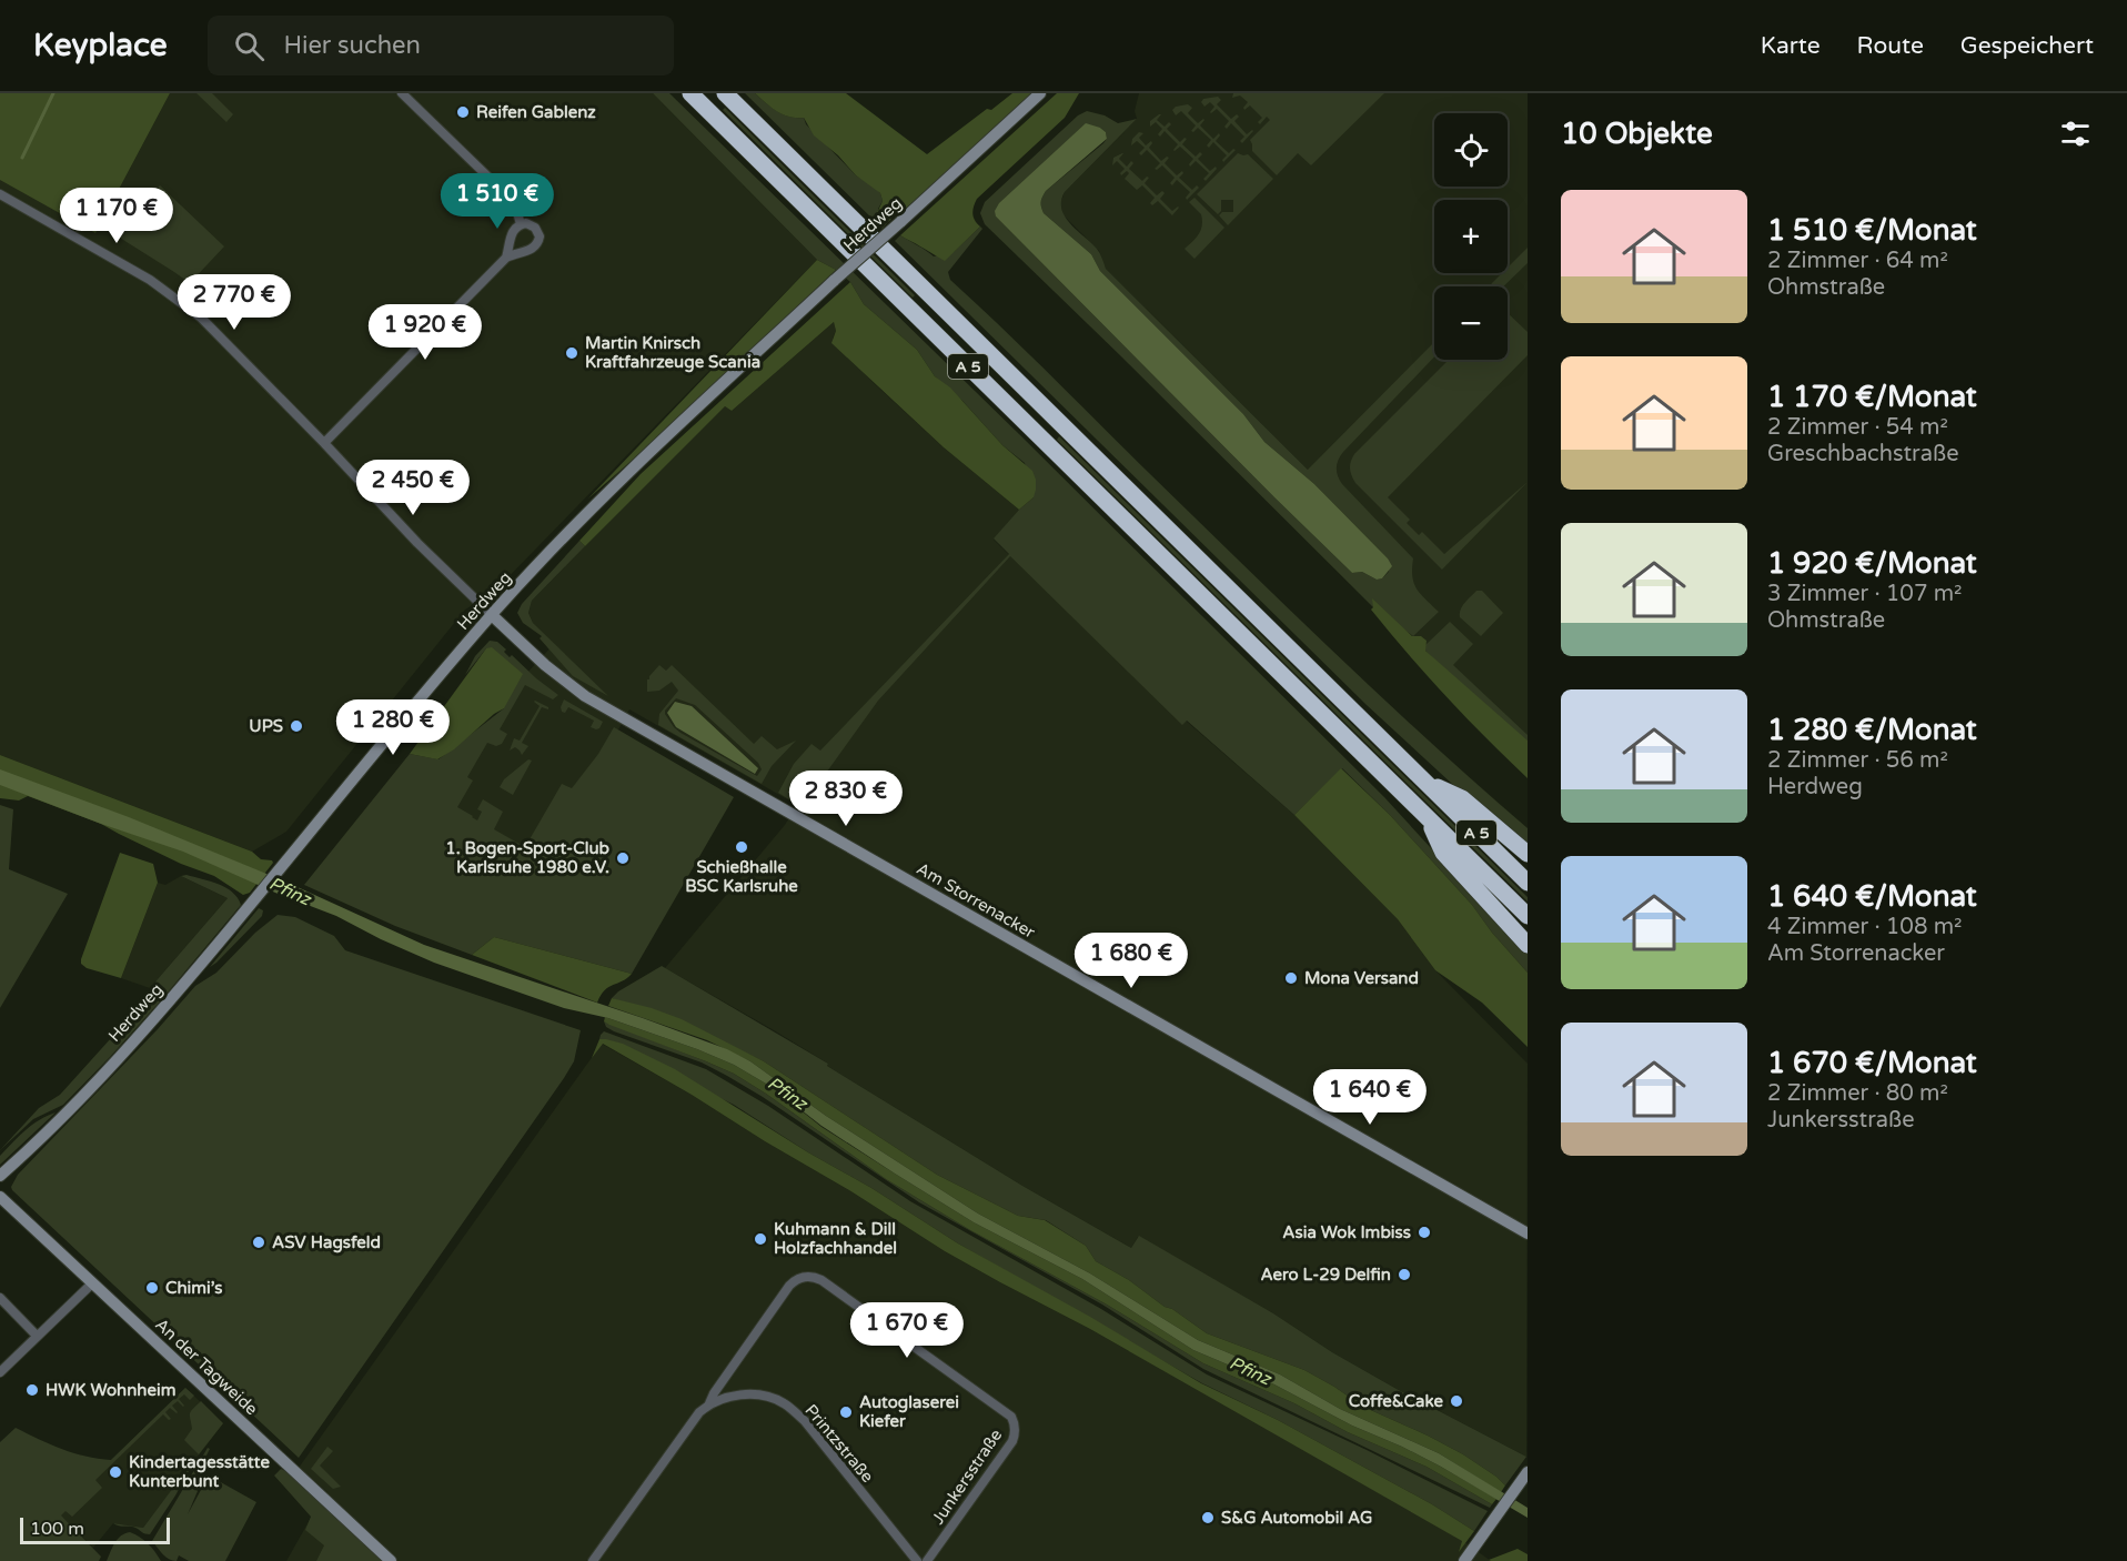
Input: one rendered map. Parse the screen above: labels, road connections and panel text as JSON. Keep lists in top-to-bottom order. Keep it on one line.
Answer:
{"streets":{"highway":["A 5"],"main road":["Herdweg","Am Storrenacker","An der Tagweide"],"street":["Printzstraße","Junkersstraße"]},"crossings":[["Herdweg","Am Storrenacker"],["Printzstraße","Junkersstraße"]],"water":["Pfinz"],"places":["Reifen Gablenz","Martin Knirsch Kraftfahrzeuge Scania","UPS","Schießhalle BSC Karlsruhe","1. Bogen-Sport-Club Karlsruhe 1980 e.V.","Mona Versand","Asia Wok Imbiss","Kuhmann & Dill Holzfachhandel","ASV Hagsfeld","Aero L-29 Delfin","Chimi’s","HWK Wohnheim","Coffe&Cake","Autoglaserei Kiefer","Kindertagesstätte Kunterbunt","S&G Automobil AG"],"scale_bar":"100 m","page":{"header":"Keyplace","search":"Hier suchen","nav":["Karte","Route","Gespeichert"],"heading":"10 Objekte","map_buttons":["+","−"],"price":["1 510 €","1 170 €","2 770 €","1 920 €","2 450 €","1 280 €","2 830 €","1 680 €","1 640 €","1 670 €"],"list":[{"name":"1 510 €/Monat","note":"2 Zimmer · 64 m² · Ohmstraße"},{"name":"1 170 €/Monat","note":"2 Zimmer · 54 m² · Greschbachstraße"},{"name":"1 920 €/Monat","note":"3 Zimmer · 107 m² · Ohmstraße"},{"name":"1 280 €/Monat","note":"2 Zimmer · 56 m² · Herdweg"},{"name":"1 640 €/Monat","note":"4 Zimmer · 108 m² · Am Storrenacker"},{"name":"1 670 €/Monat","note":"2 Zimmer · 80 m² · Junkersstraße"}],"scale":"100 m"}}
